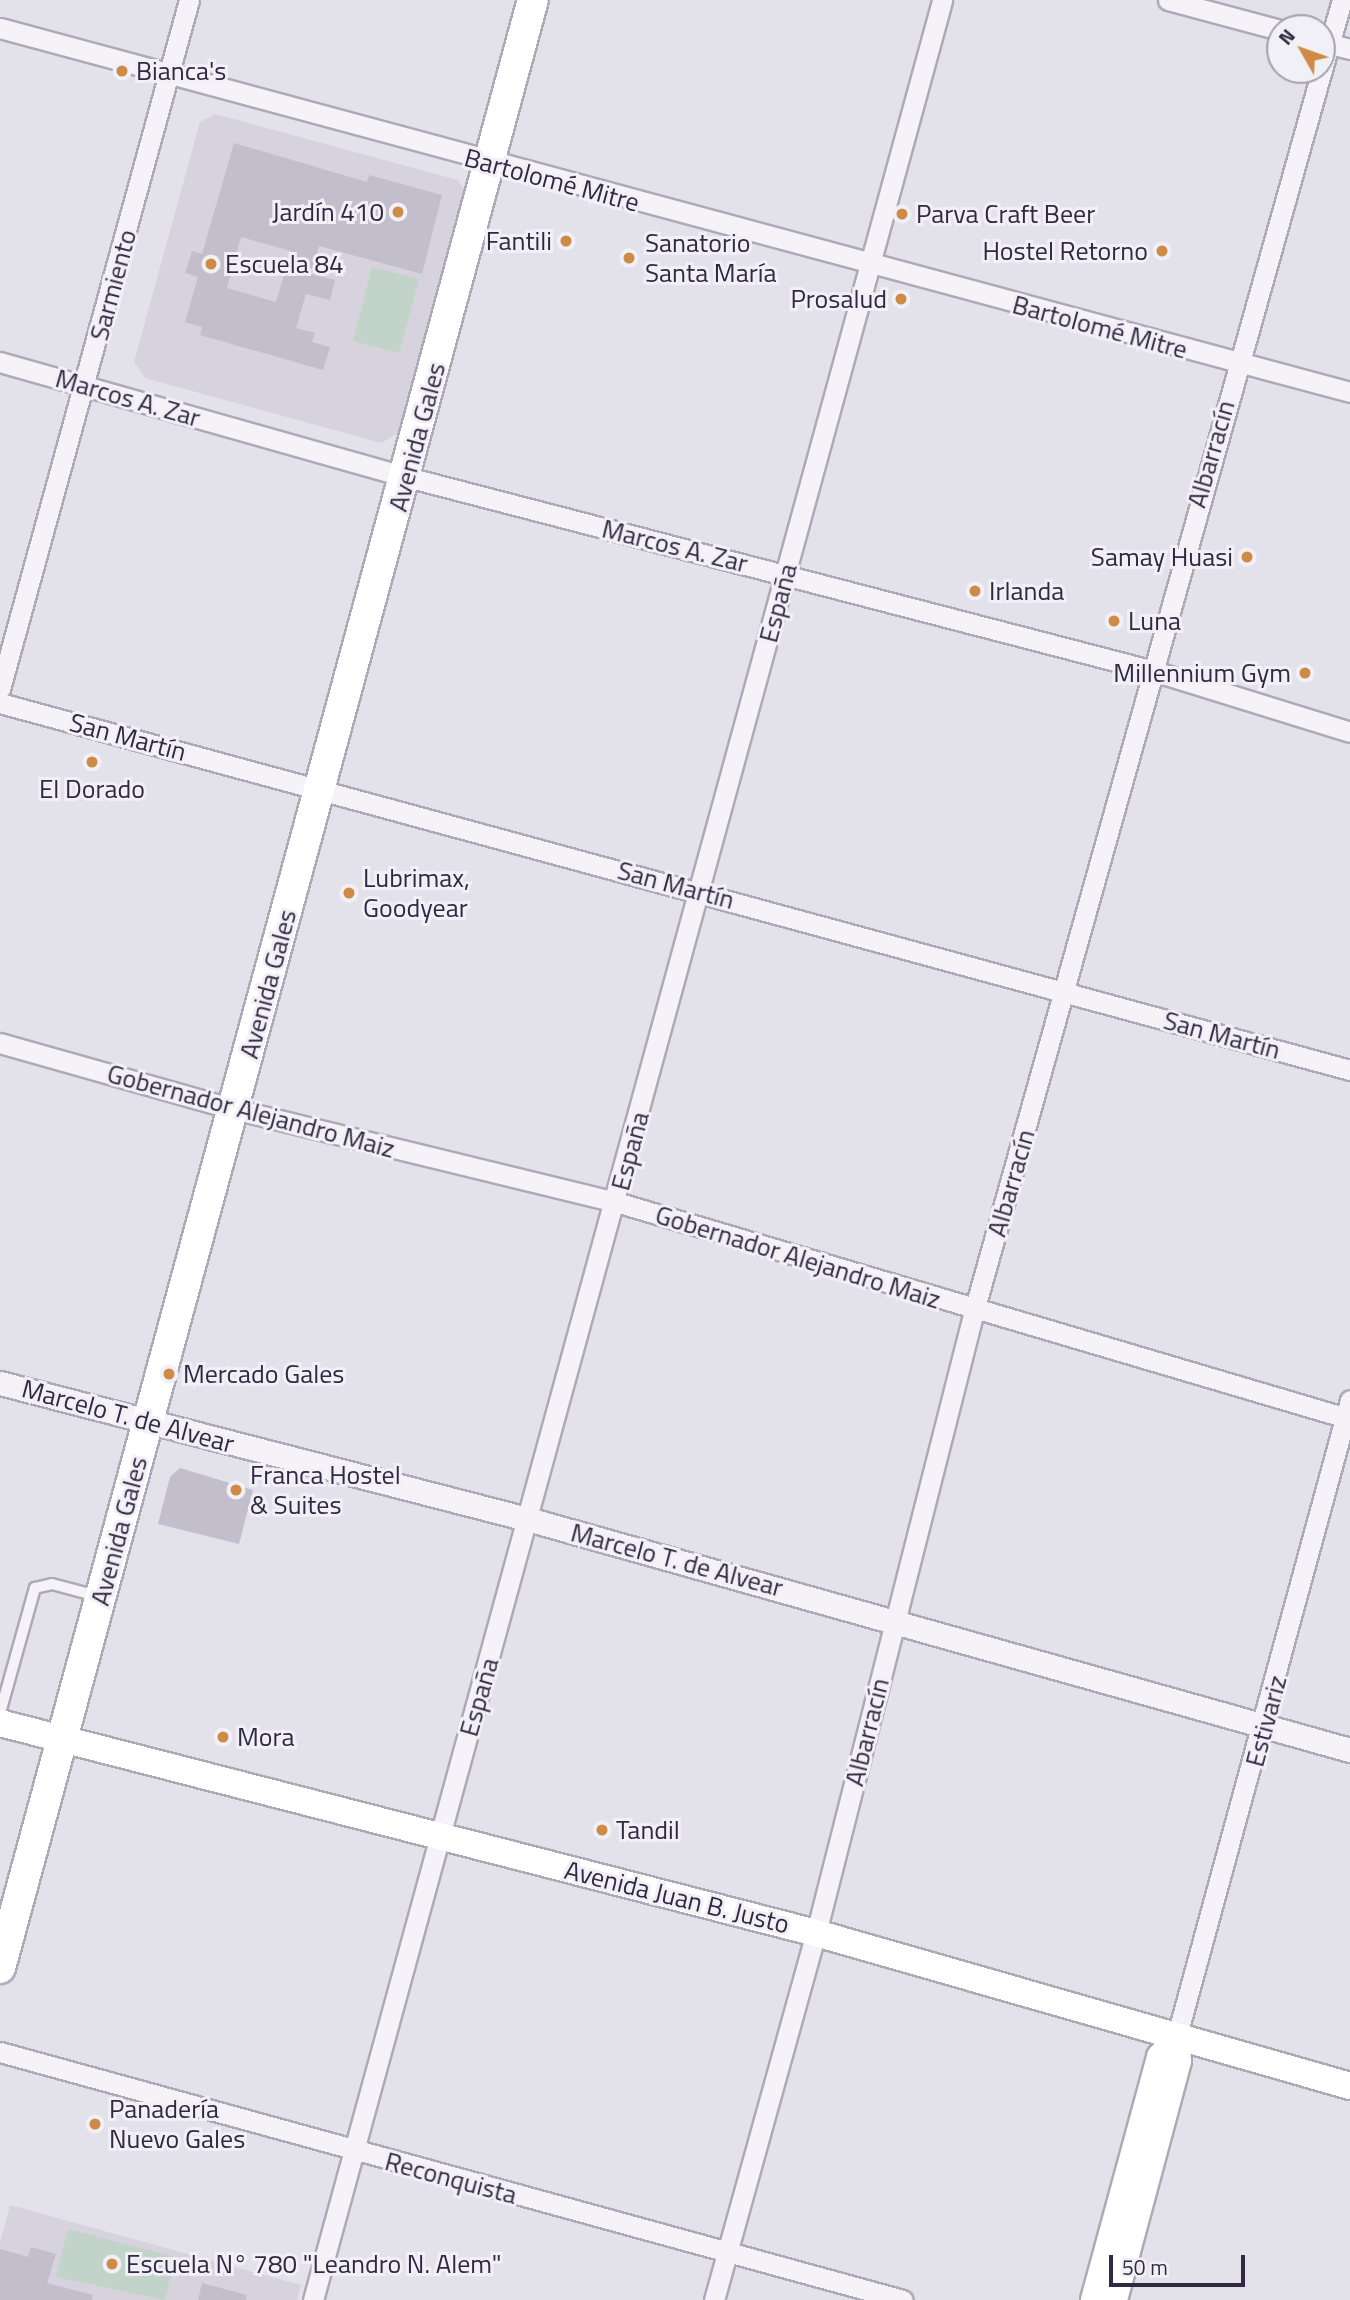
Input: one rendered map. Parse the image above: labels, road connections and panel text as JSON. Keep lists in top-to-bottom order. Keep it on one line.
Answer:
{"streets":{"main road":["Avenida Gales","Estivariz","Avenida Juan B. Justo"],"street":["Bartolomé Mitre","Sarmiento","Marcos A. Zar","Albarracín","España","San Martín","Gobernador Alejandro Maiz","Marcelo T. de Alvear","Reconquista"]},"crossings":[["Bartolomé Mitre","Sarmiento"],["Bartolomé Mitre","Avenida Gales"],["Bartolomé Mitre","Albarracín"],["Bartolomé Mitre","España"],["Sarmiento","Marcos A. Zar"],["Marcos A. Zar","Avenida Gales"],["Marcos A. Zar","Albarracín"],["Marcos A. Zar","España"],["Avenida Gales","San Martín"],["Avenida Gales","Gobernador Alejandro Maiz"],["Avenida Gales","Marcelo T. de Alvear"],["Avenida Gales","Avenida Juan B. Justo"],["Albarracín","San Martín"],["Albarracín","Gobernador Alejandro Maiz"],["Albarracín","Marcelo T. de Alvear"],["Albarracín","Avenida Juan B. Justo"],["Albarracín","Reconquista"],["España","San Martín"],["España","Gobernador Alejandro Maiz"],["España","Marcelo T. de Alvear"],["España","Avenida Juan B. Justo"],["España","Reconquista"],["Gobernador Alejandro Maiz","Estivariz"],["Marcelo T. de Alvear","Estivariz"],["Estivariz","Avenida Juan B. Justo"]],"places":["Bianca's","Jardín 410","Parva Craft Beer","Fantili","Hostel Retorno","Sanatorio Santa María","Escuela 84","Prosalud","Samay Huasi","Irlanda","Luna","Millennium Gym","El Dorado","Lubrimax, Goodyear","Mercado Gales","Franca Hostel & Suites","Mora","Tandil","Panadería Nuevo Gales","Escuela N° 780 \"Leandro N. Alem\""],"scale_bar":"50 m","north":"top left"}
